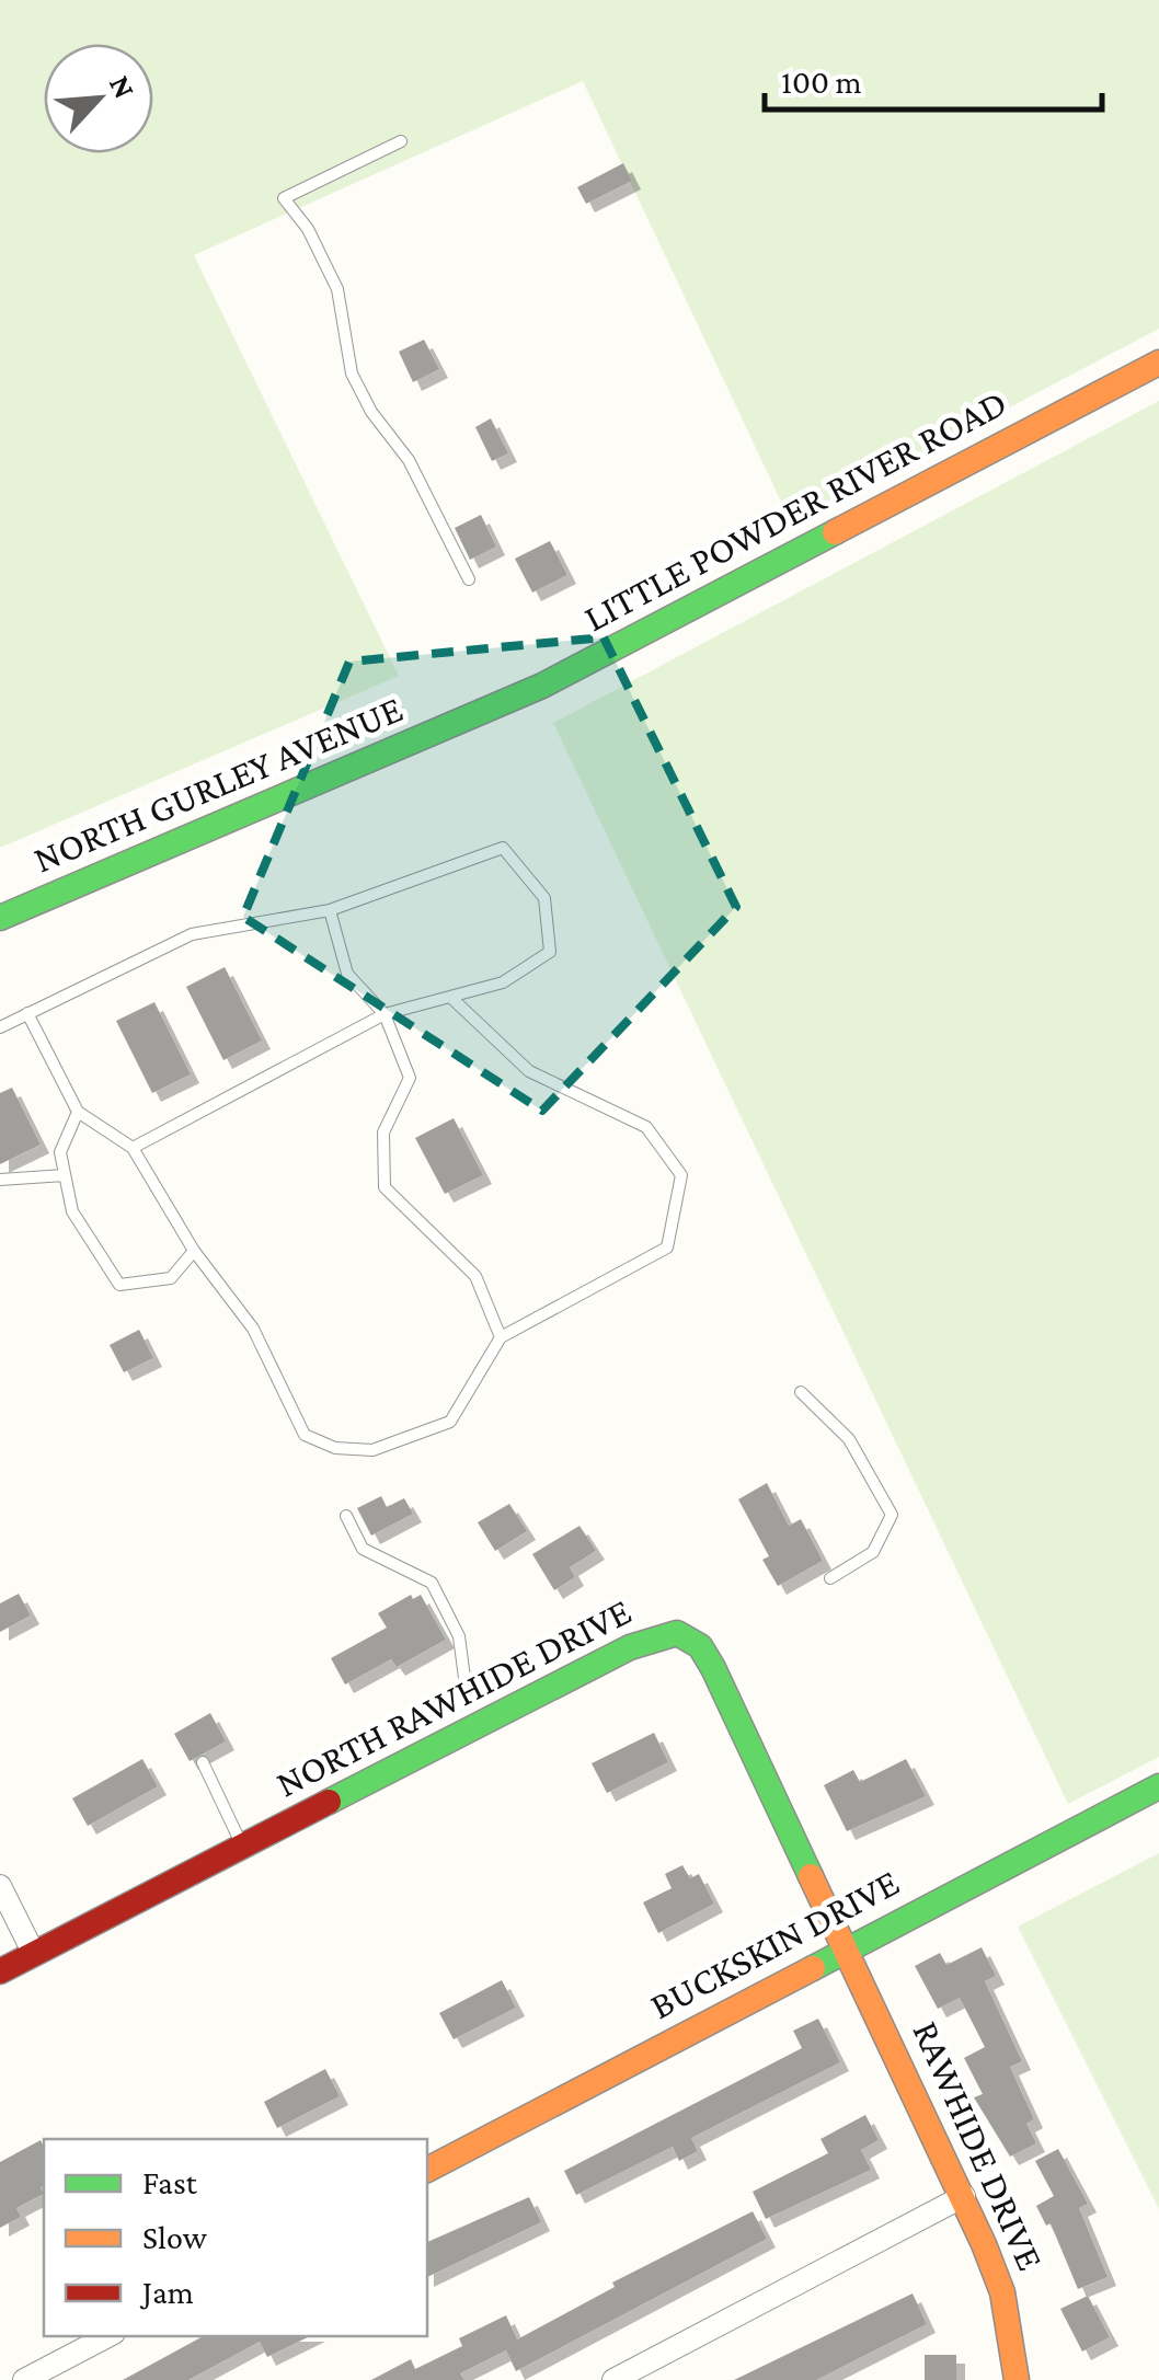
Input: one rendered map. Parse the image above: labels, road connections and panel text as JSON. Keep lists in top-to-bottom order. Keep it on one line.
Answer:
{"streets":{"street":["LITTLE POWDER RIVER ROAD","NORTH GURLEY AVENUE","NORTH RAWHIDE DRIVE","BUCKSKIN DRIVE","RAWHIDE DRIVE"]},"crossings":[["LITTLE POWDER RIVER ROAD","NORTH GURLEY AVENUE"],["NORTH RAWHIDE DRIVE","BUCKSKIN DRIVE"],["NORTH RAWHIDE DRIVE","RAWHIDE DRIVE"],["BUCKSKIN DRIVE","RAWHIDE DRIVE"]],"legend":["Fast","Slow","Jam"],"scale_bar":"100 m","north":"top right"}
